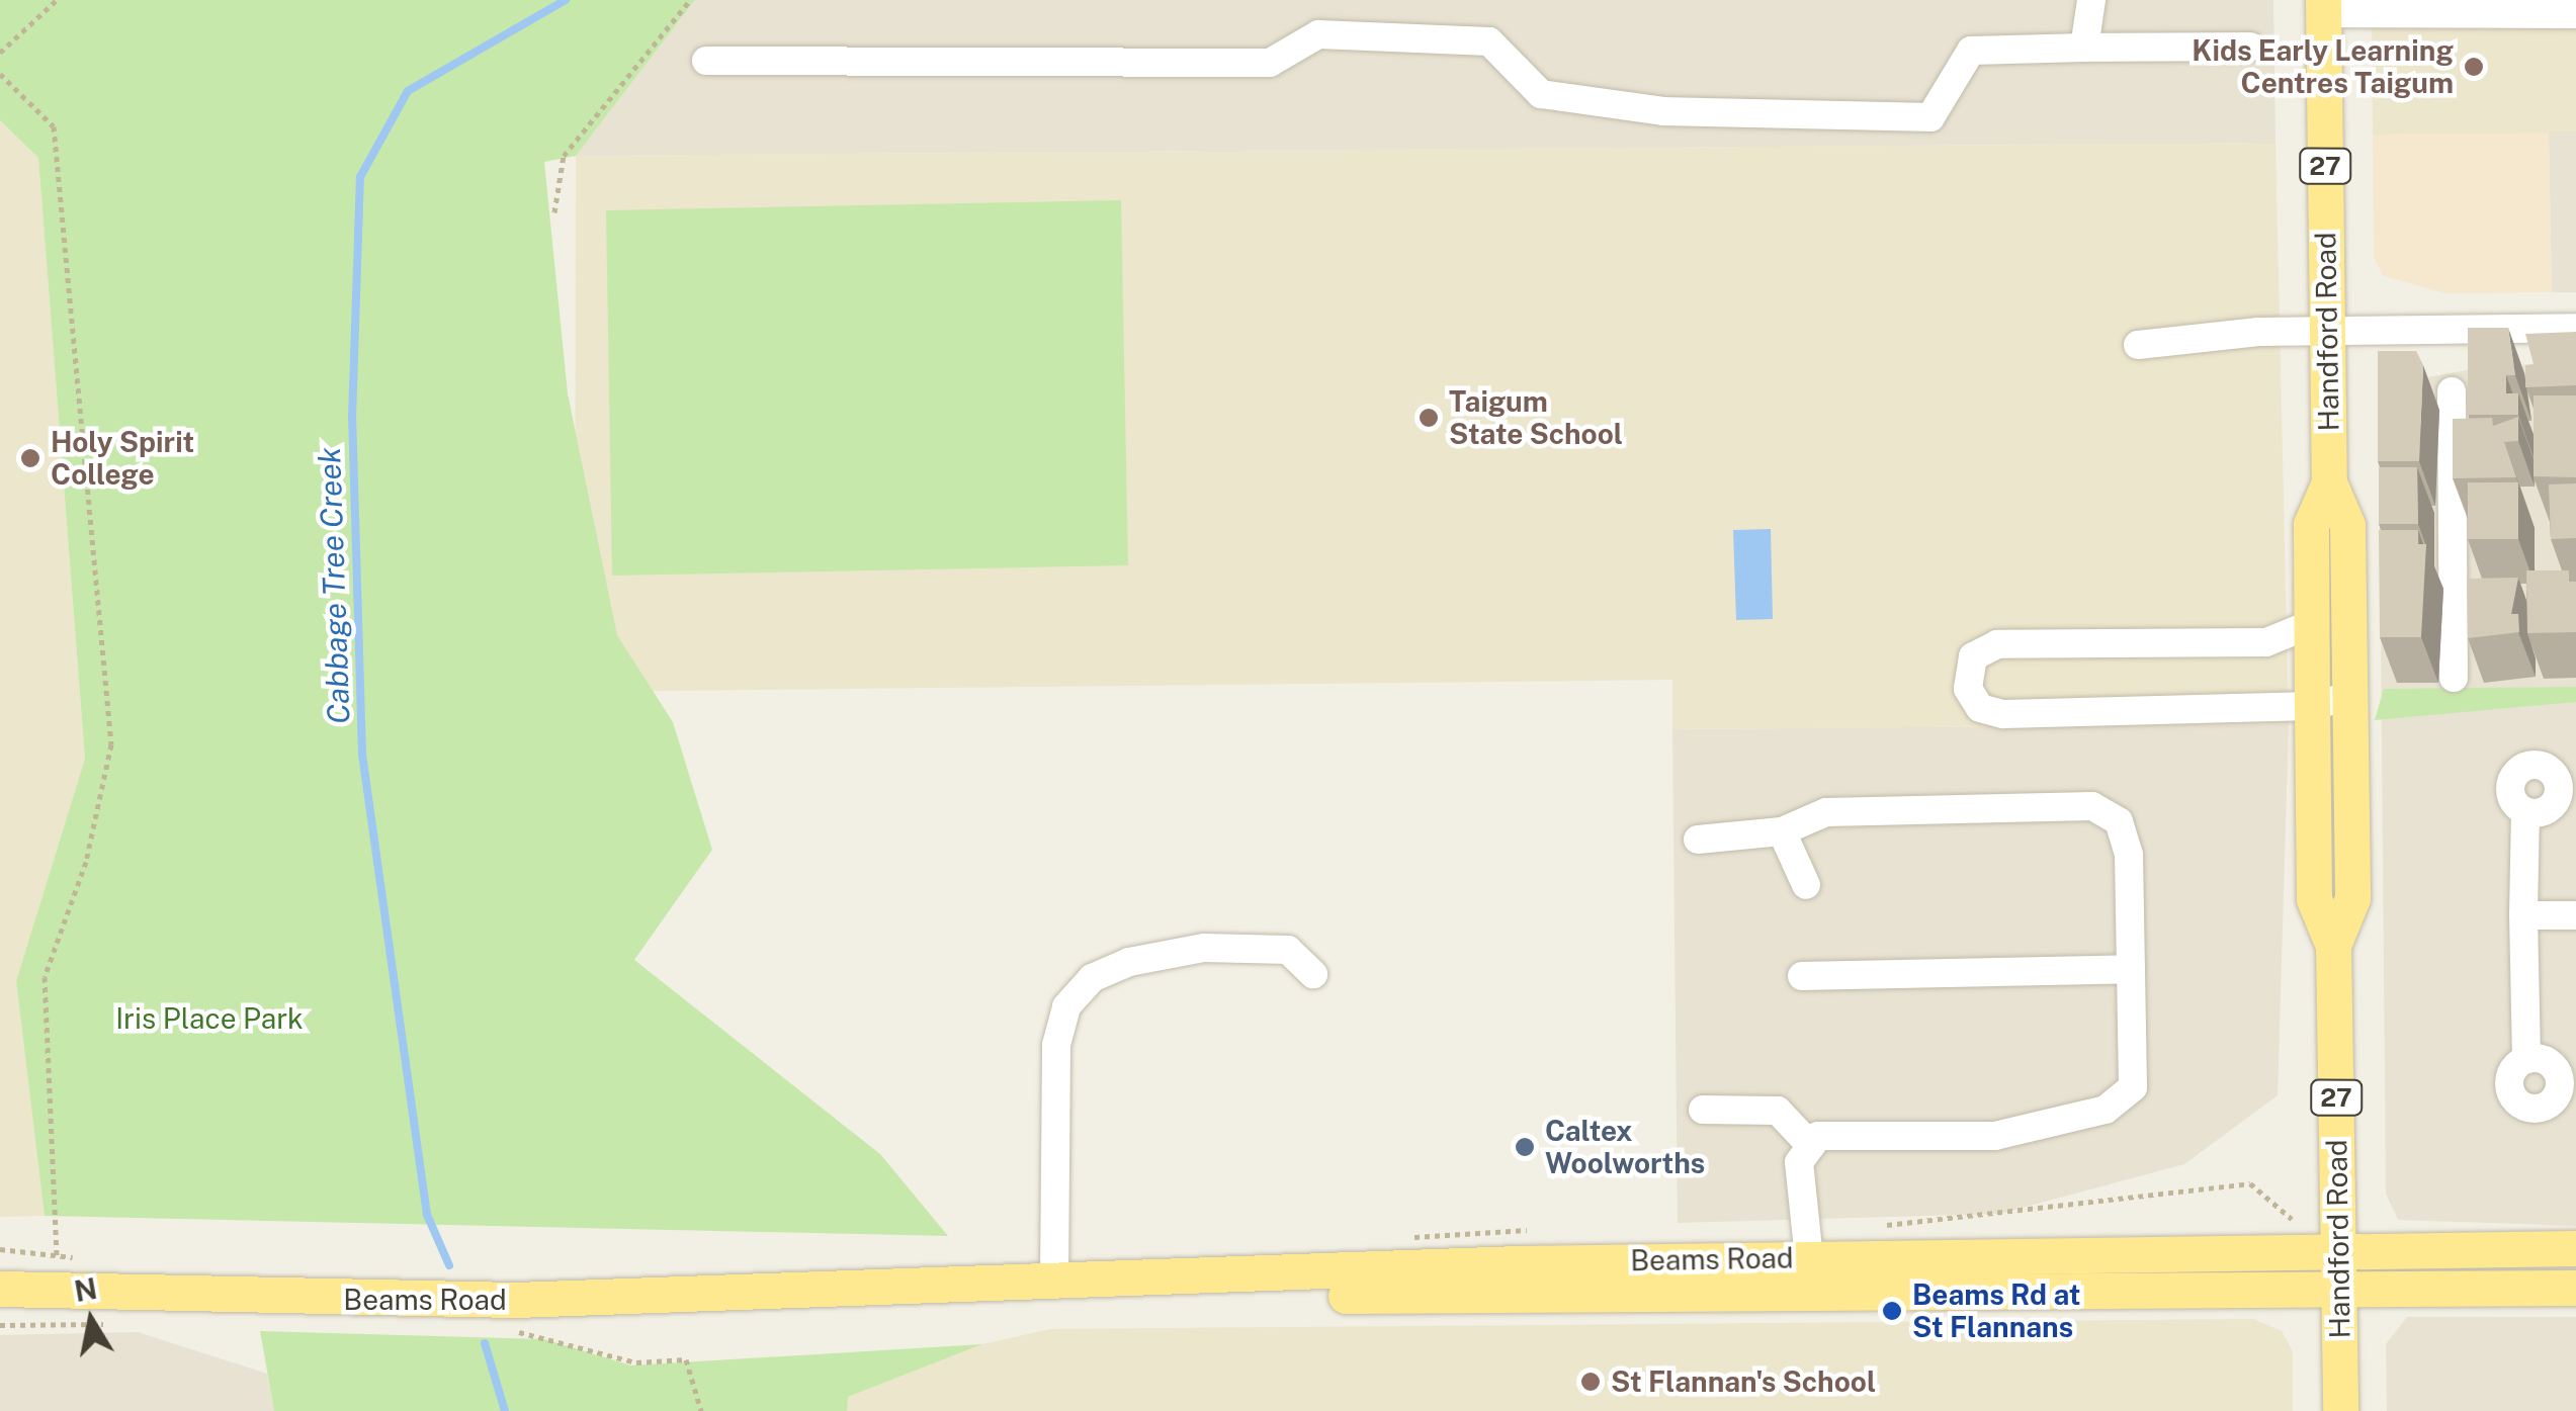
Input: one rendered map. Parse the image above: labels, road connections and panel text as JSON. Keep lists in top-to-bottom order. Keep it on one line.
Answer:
{"streets":{"main road":["27","Handford Road","Beams Road"]},"crossings":[["Handford Road","Beams Road"]],"water":["Cabbage Tree Creek"],"parks":["Iris Place Park"],"places":["Kids Early Learning Centres Taigum","Taigum State School","Holy Spirit College","Caltex Woolworths","Beams Rd at St Flannans","St Flannan's School"],"north":"top"}
